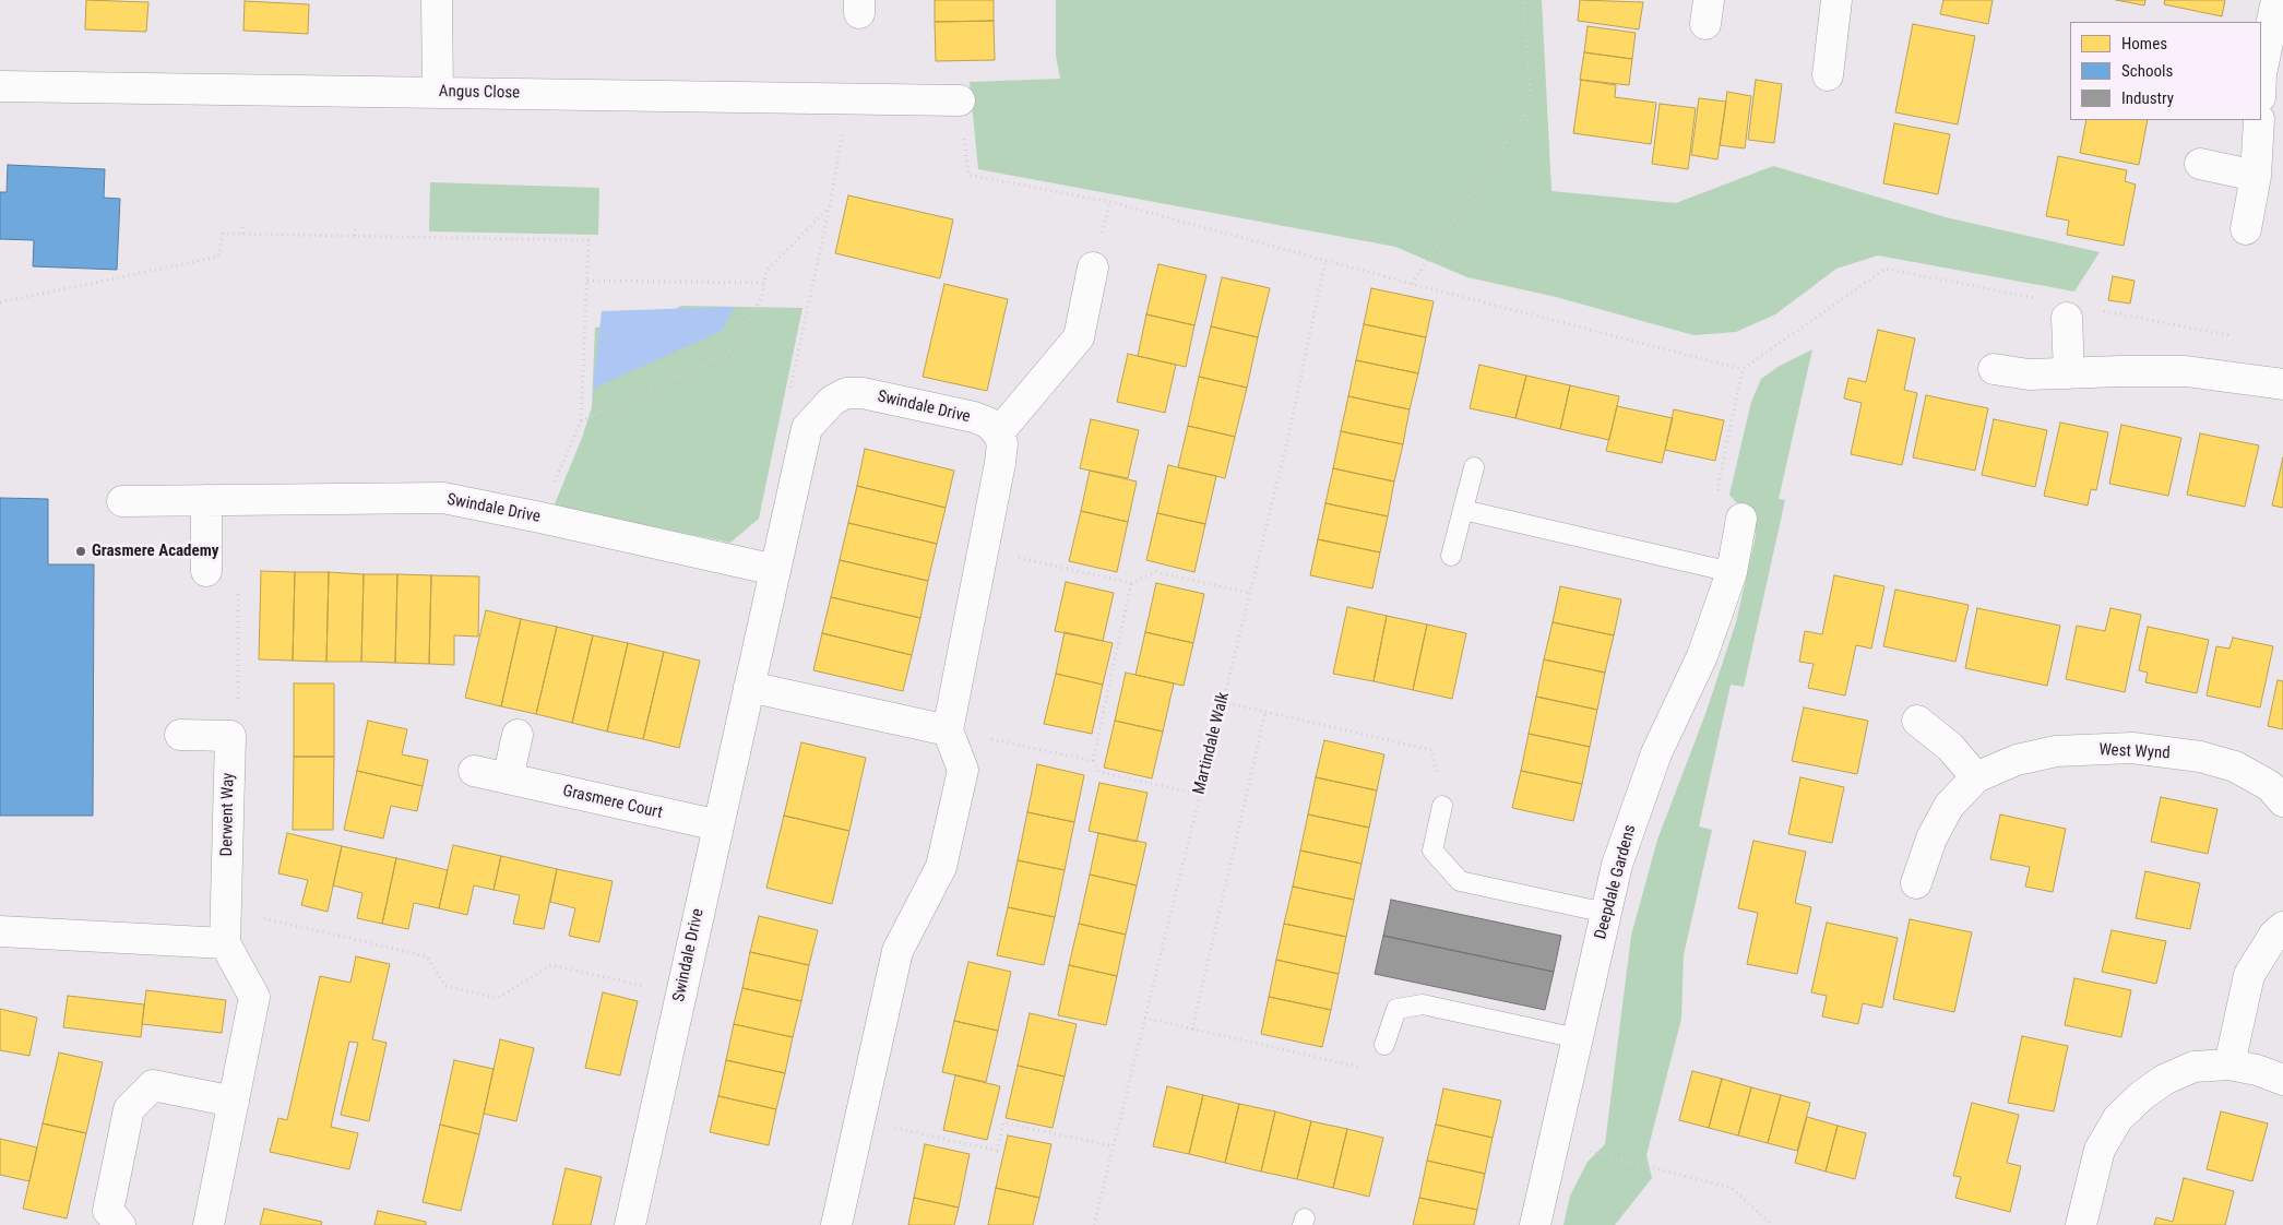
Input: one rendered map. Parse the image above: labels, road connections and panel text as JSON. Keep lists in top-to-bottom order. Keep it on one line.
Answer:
{"streets":{"street":["Angus Close","Swindale Drive","West Wynd","Grasmere Court","Derwent Way","Deepdale Gardens"],"path":["Martindale Walk"]},"crossings":[["Swindale Drive","Grasmere Court"]],"places":["Grasmere Academy"],"legend":["Homes","Schools","Industry"]}
